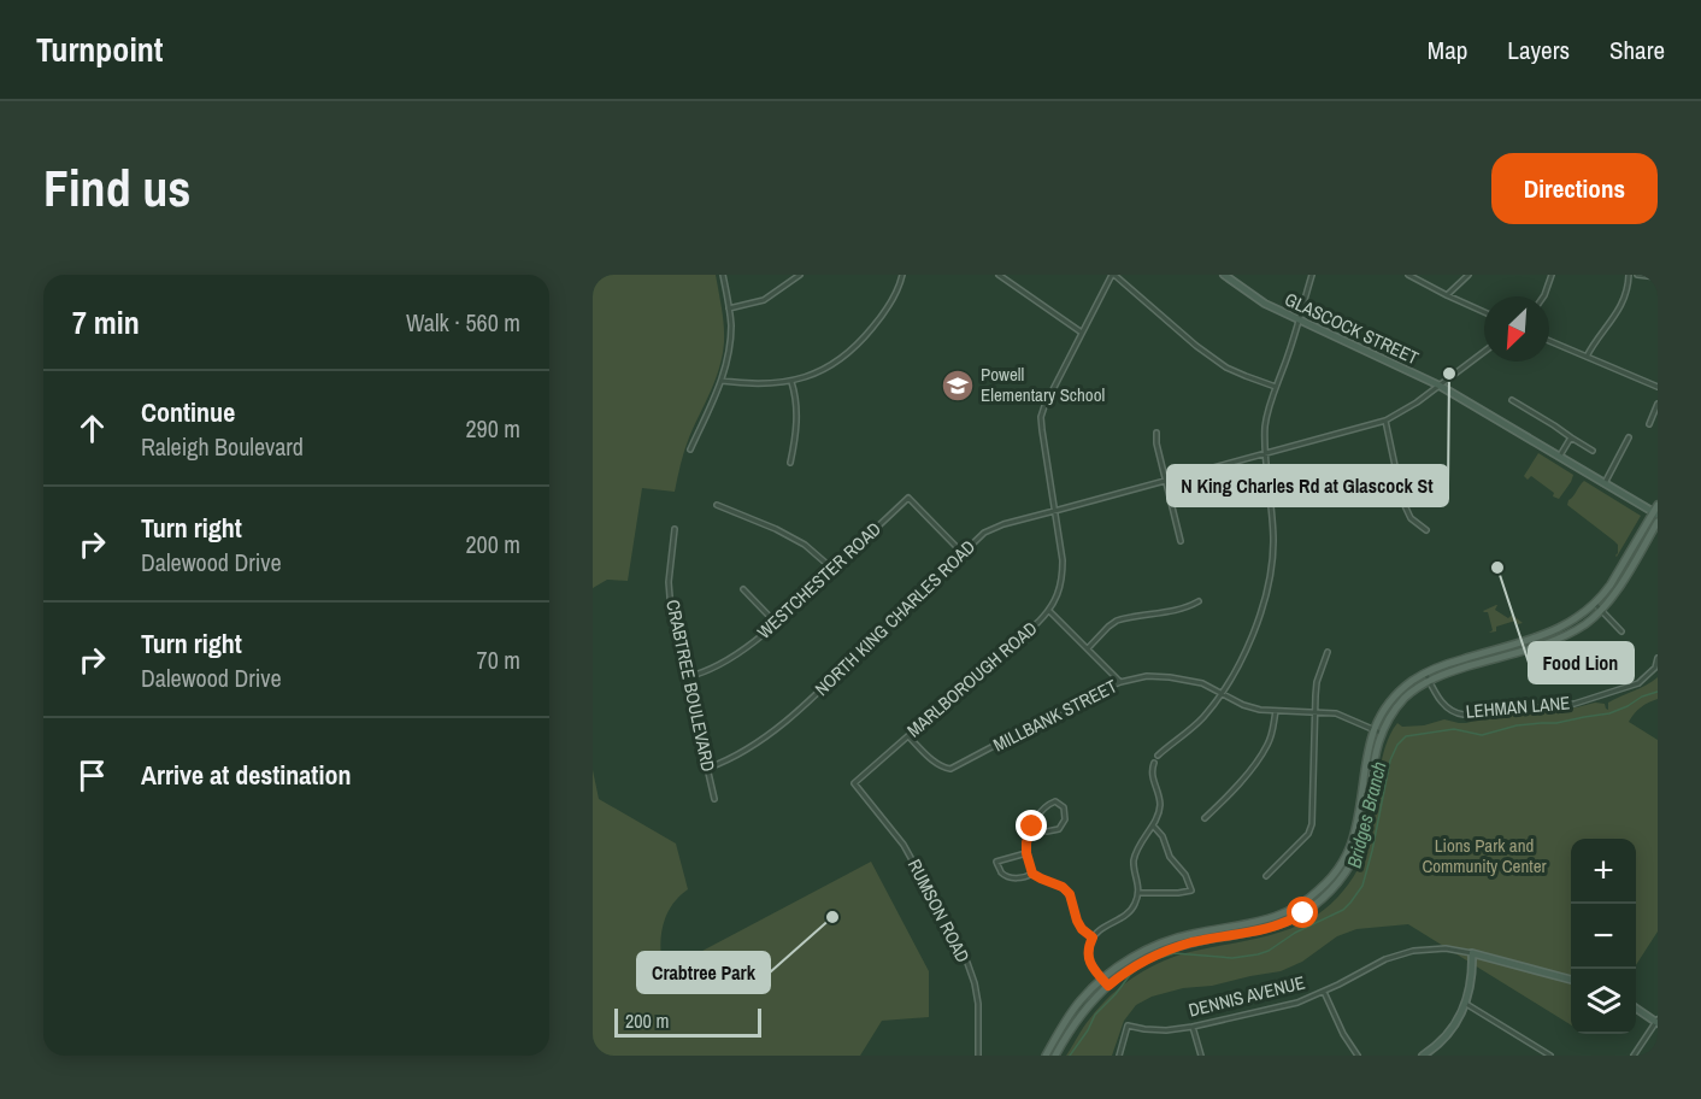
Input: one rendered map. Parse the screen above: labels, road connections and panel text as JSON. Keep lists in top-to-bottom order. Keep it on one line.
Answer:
{"streets":{"street":["GLASCOCK STREET","WESTCHESTER ROAD","NORTH KING CHARLES ROAD","MARLBOROUGH ROAD","CRABTREE BOULEVARD","LEHMAN LANE","MILLBANK STREET","RUMSON ROAD","DENNIS AVENUE"]},"crossings":[["GLASCOCK STREET","NORTH KING CHARLES ROAD"],["WESTCHESTER ROAD","NORTH KING CHARLES ROAD"],["WESTCHESTER ROAD","CRABTREE BOULEVARD"],["NORTH KING CHARLES ROAD","MARLBOROUGH ROAD"],["NORTH KING CHARLES ROAD","CRABTREE BOULEVARD"],["MARLBOROUGH ROAD","MILLBANK STREET"],["MARLBOROUGH ROAD","RUMSON ROAD"]],"water":["Bridges Branch"],"parks":["Lions Park and Community Center"],"places":{"other":["N King Charles Rd at Glascock St","Food Lion","Crabtree Park"],"school or university":["Powell Elementary School"]},"scale_bar":"200 m","north":"bottom left","page":{"header":"Turnpoint","nav":["Map","Layers","Share"],"buttons":"Directions","title":"Find us","heading":["7 min","Walk · 560 m"],"list":[["Continue","Raleigh Boulevard","290 m"],["Turn right","Dalewood Drive","200 m"],["Turn right","Dalewood Drive","70 m"],"Arrive at destination"],"map_buttons":["+","−"],"scale":"200 m"}}
